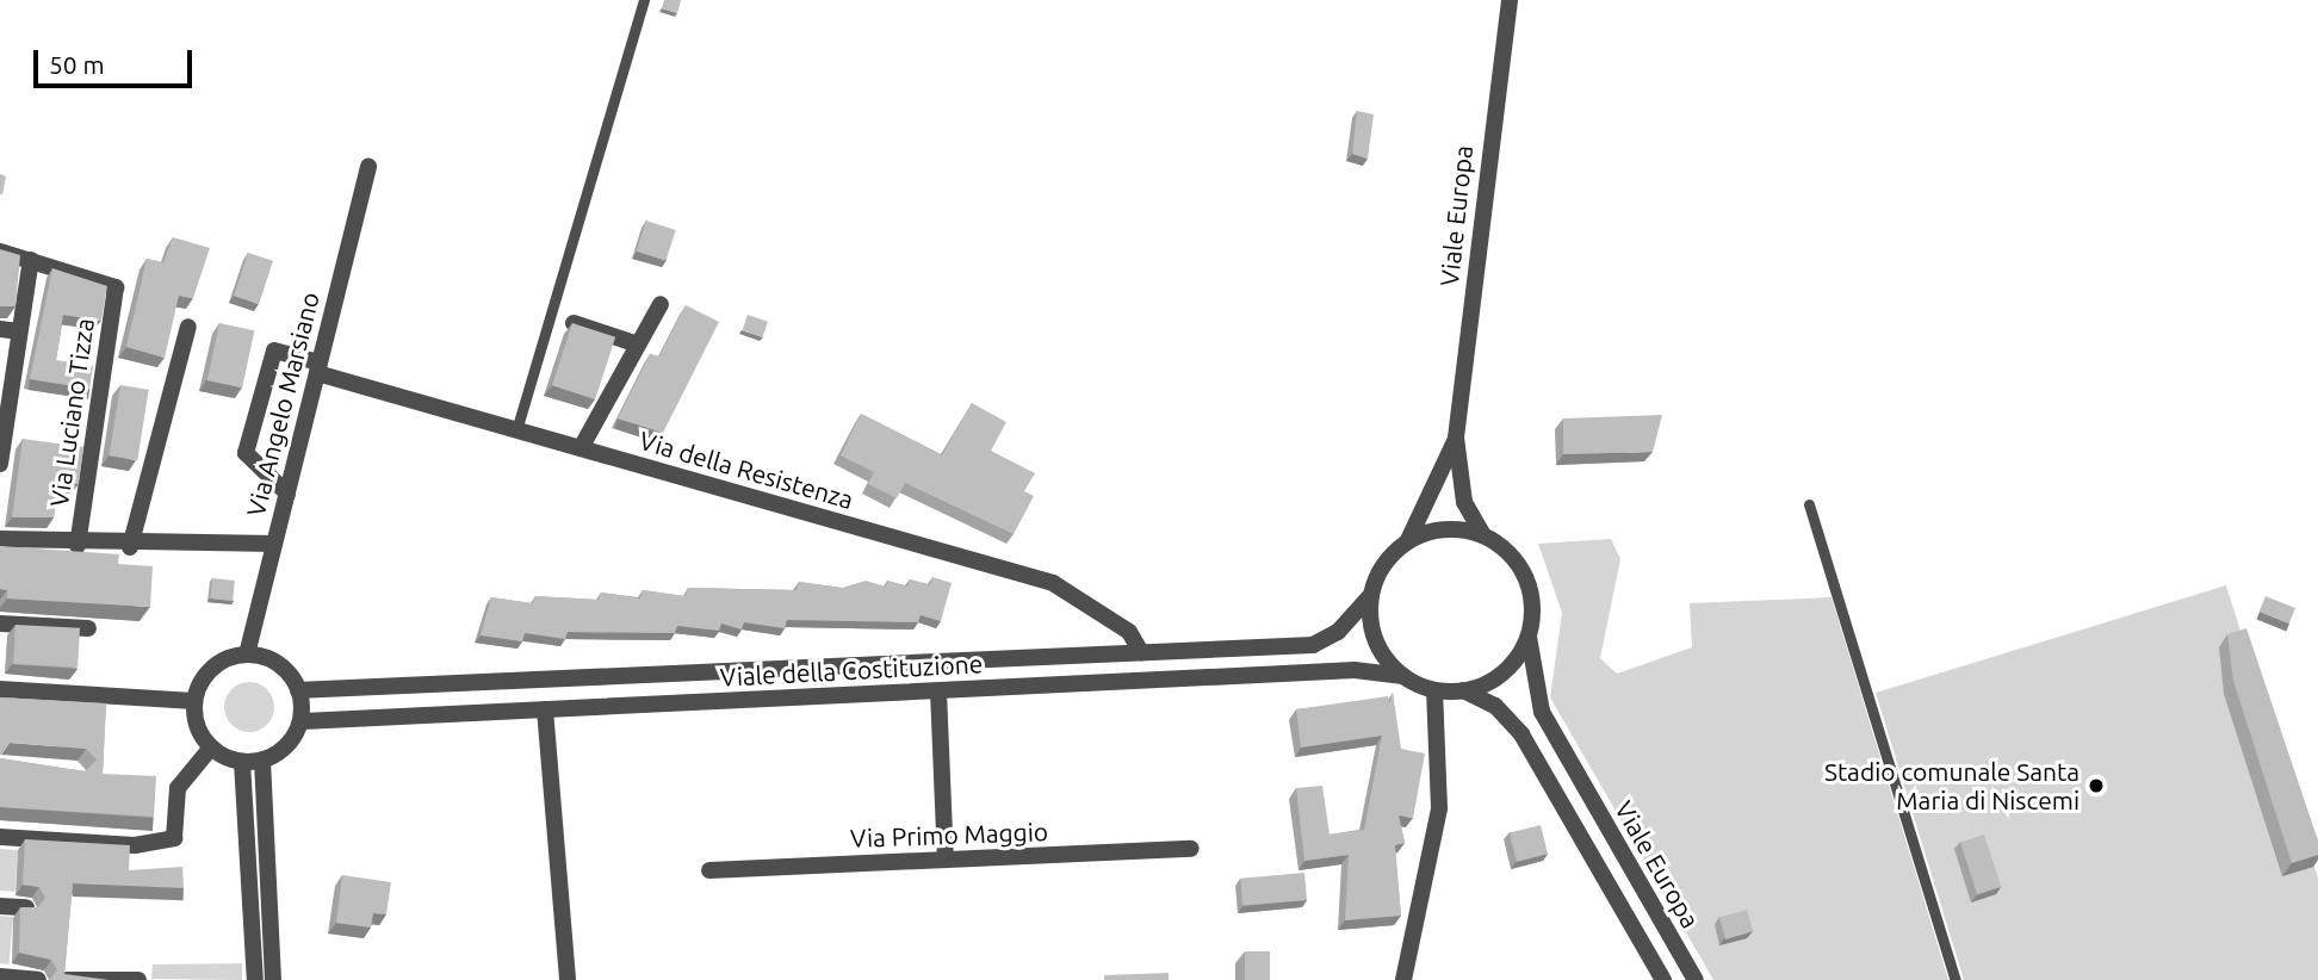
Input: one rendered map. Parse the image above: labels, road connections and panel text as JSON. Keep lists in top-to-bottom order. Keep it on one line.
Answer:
{"streets":{"street":["Viale Europa","Via Angelo Marsiano","Via Luciano Tizza","Via della Resistenza","Viale della Costituzione","Via Primo Maggio"]},"crossings":[["Viale Europa","Viale della Costituzione"],["Via Angelo Marsiano","Via della Resistenza"],["Via Angelo Marsiano","Viale della Costituzione"],["Via della Resistenza","Viale della Costituzione"]],"places":["Stadio comunale Santa Maria di Niscemi"],"scale_bar":"50 m"}
